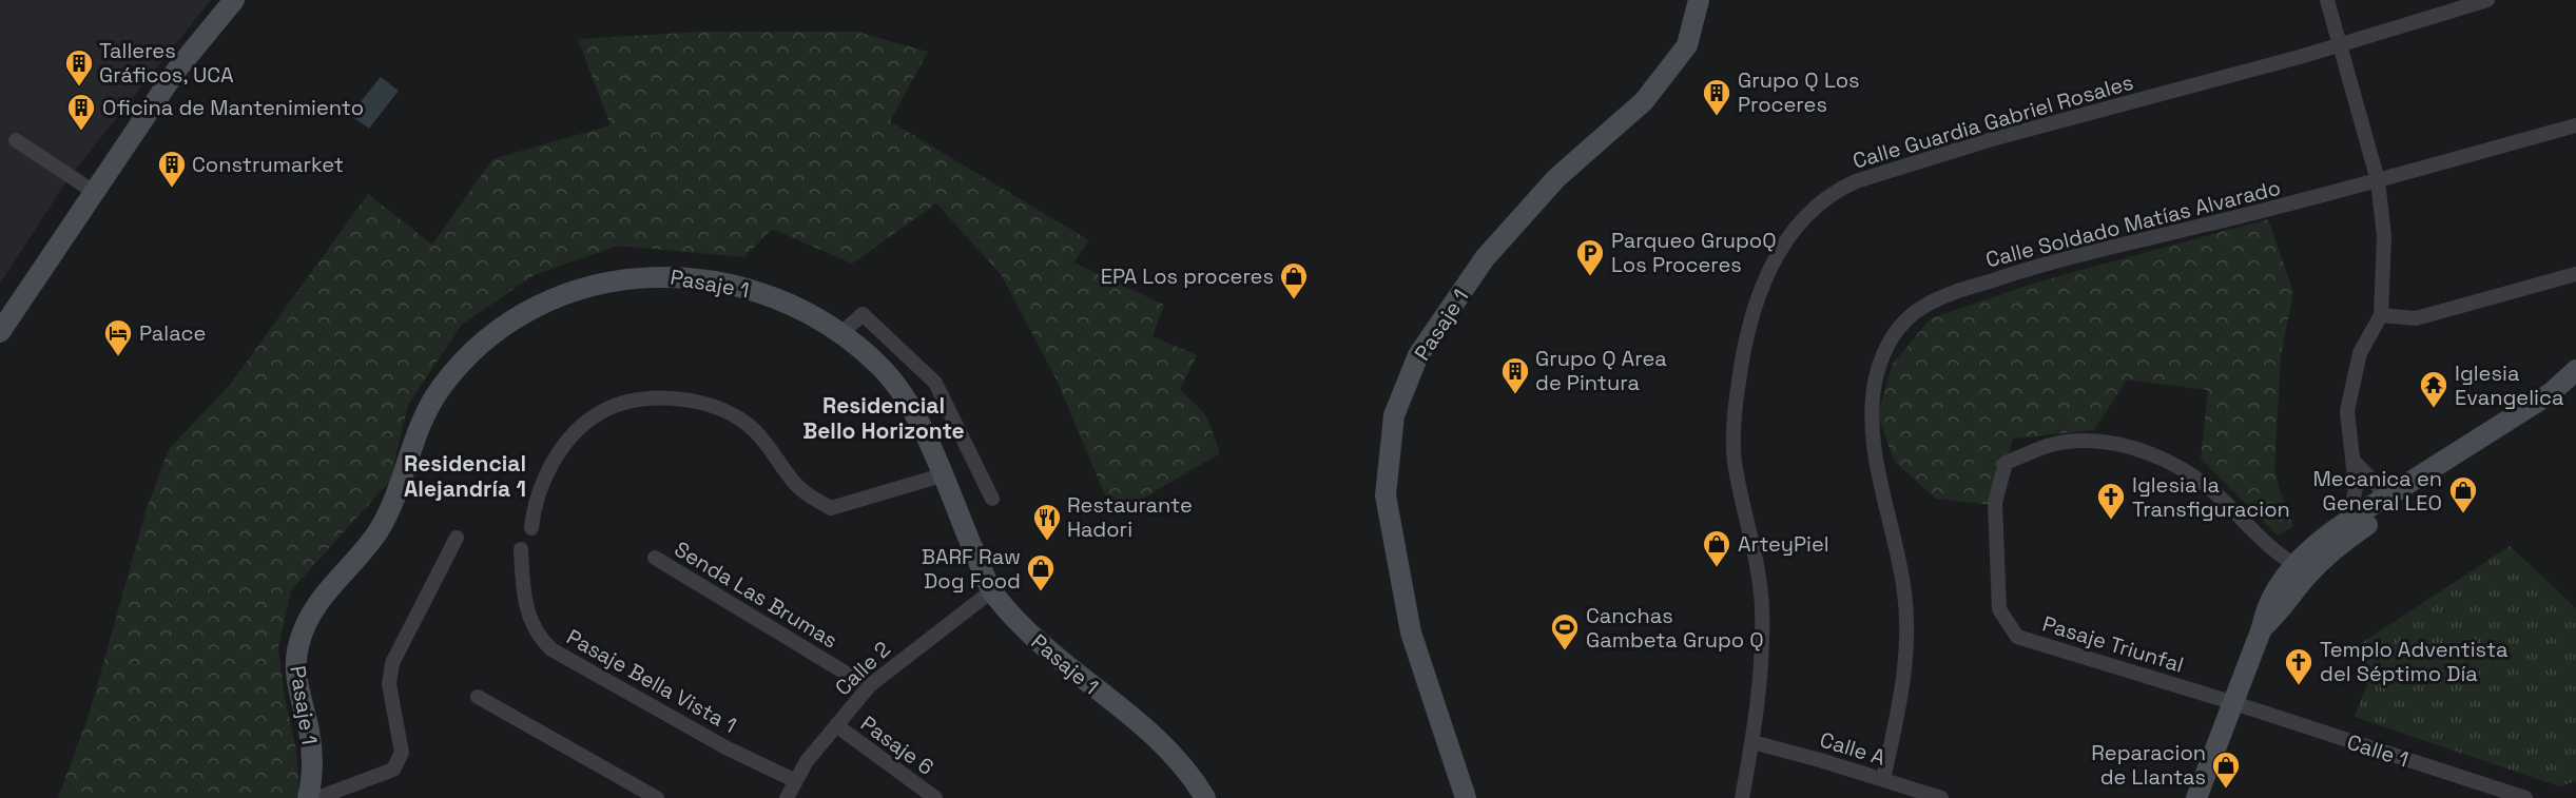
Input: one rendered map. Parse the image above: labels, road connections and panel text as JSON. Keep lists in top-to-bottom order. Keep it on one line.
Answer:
{"streets":{"street":["Calle Guardia Gabriel Rosales","Calle Soldado Matías Alvarado","Pasaje 1","Senda Las Brumas","Pasaje Triunfal","Calle 2","Pasaje Bella Vista 1","Pasaje 6","Calle A","Calle 1"]},"crossings":[["Calle Guardia Gabriel Rosales","Calle A"],["Calle Soldado Matías Alvarado","Calle A"],["Pasaje 1","Calle 2"],["Senda Las Brumas","Calle 2"],["Pasaje Triunfal","Calle 1"],["Calle 2","Pasaje Bella Vista 1"],["Calle 2","Pasaje 6"]],"districts":["Residencial Bello Horizonte","Residencial Alejandría 1"],"places":{"building":["Talleres Gráficos, UCA","Grupo Q Los Proceres","Oficina de Mantenimiento","Construmarket","Grupo Q Area de Pintura"],"parking":["Parqueo GrupoQ Los Proceres"],"shop":["EPA Los proceres","Mecanica en General LEO","ArteyPiel","BARF Raw Dog Food","Reparacion de Llantas"],"hotel":["Palace"],"temple":["Iglesia Evangelica"],"church":["Iglesia la Transfiguracion","Templo Adventista del Séptimo Día"],"restaurant":["Restaurante Hadori"],"sports":["Canchas Gambeta Grupo Q"]}}
